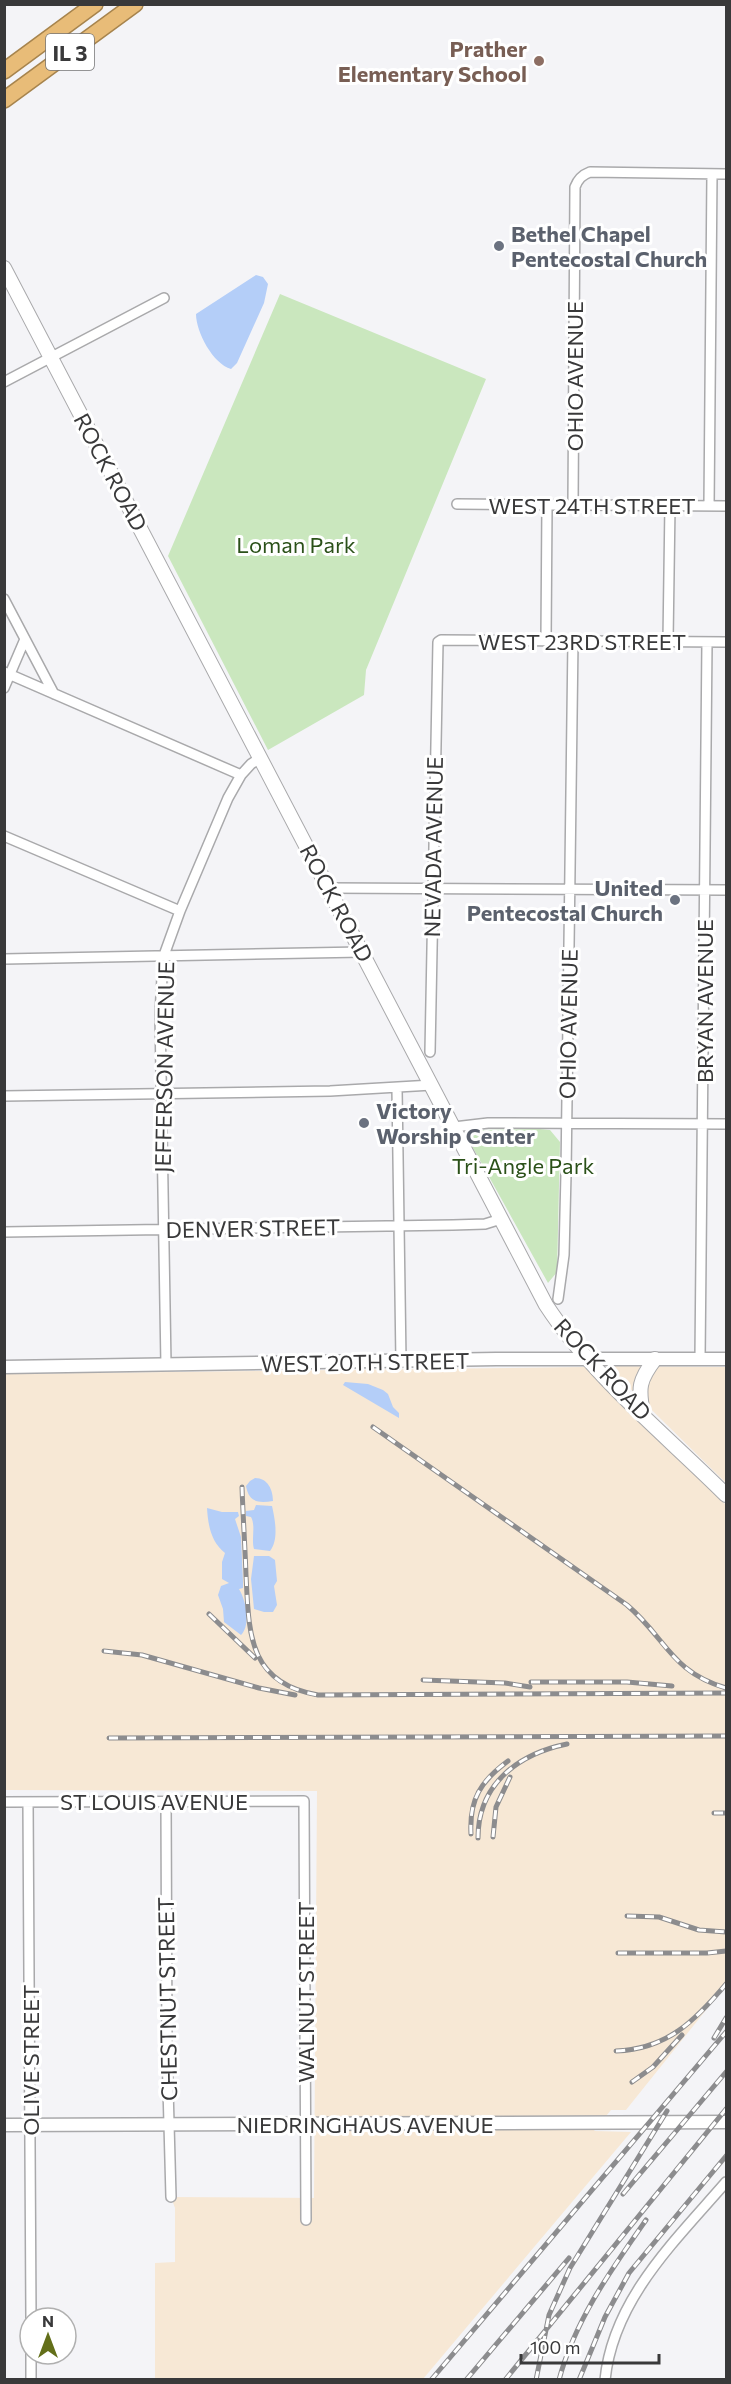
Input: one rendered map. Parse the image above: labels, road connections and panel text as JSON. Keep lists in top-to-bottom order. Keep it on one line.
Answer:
{"streets":{"highway":["IL 3"],"main road":["ROCK ROAD"],"street":["OHIO AVENUE","WEST 24TH STREET","WEST 23RD STREET","NEVADA AVENUE","BRYAN AVENUE","JEFFERSON AVENUE","DENVER STREET","WEST 20TH STREET","ST LOUIS AVENUE","WALNUT STREET","CHESTNUT STREET","OLIVE STREET","NIEDRINGHAUS AVENUE"]},"crossings":[["OHIO AVENUE","WEST 24TH STREET"],["OHIO AVENUE","WEST 23RD STREET"],["ROCK ROAD","JEFFERSON AVENUE"],["ROCK ROAD","DENVER STREET"],["ROCK ROAD","WEST 20TH STREET"],["WEST 23RD STREET","NEVADA AVENUE"],["WEST 23RD STREET","BRYAN AVENUE"],["BRYAN AVENUE","WEST 20TH STREET"],["JEFFERSON AVENUE","DENVER STREET"],["JEFFERSON AVENUE","WEST 20TH STREET"],["ST LOUIS AVENUE","WALNUT STREET"],["ST LOUIS AVENUE","CHESTNUT STREET"],["ST LOUIS AVENUE","OLIVE STREET"],["WALNUT STREET","NIEDRINGHAUS AVENUE"],["CHESTNUT STREET","NIEDRINGHAUS AVENUE"],["OLIVE STREET","NIEDRINGHAUS AVENUE"]],"parks":["Loman Park","Tri-Angle Park"],"places":["Prather Elementary School","Bethel Chapel Pentecostal Church","United Pentecostal Church","Victory Worship Center"],"scale_bar":"100 m","north":"top"}
